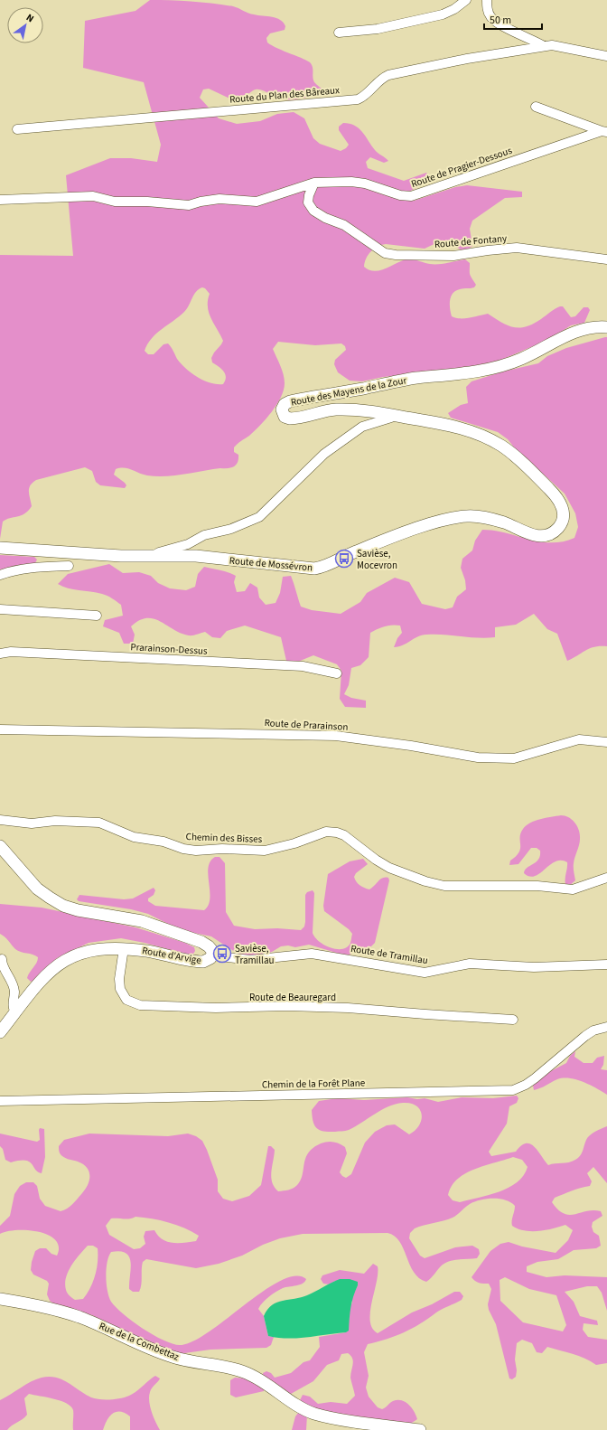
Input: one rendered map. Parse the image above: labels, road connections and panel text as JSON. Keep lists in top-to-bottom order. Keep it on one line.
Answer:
{"streets":{"street":["Route du Plan des Bâreaux","Route de Pragier-Dessous","Route de Fontany","Route des Mayens de la Zour","Route de Mossévron","Prarainson-Dessus","Route de Prarainson","Chemin des Bisses","Route de Tramillau","Route d'Arvige","Route de Beauregard","Chemin de la Forêt Plane","Rue de la Combettaz"]},"crossings":[["Route de Pragier-Dessous","Route de Fontany"],["Route des Mayens de la Zour","Route de Mossévron"],["Route de Tramillau","Route d'Arvige"],["Route d'Arvige","Route de Beauregard"]],"places":{"bus stop":["Savièse, Mocevron","Savièse, Tramillau"]},"scale_bar":"50 m","north":"top right"}
